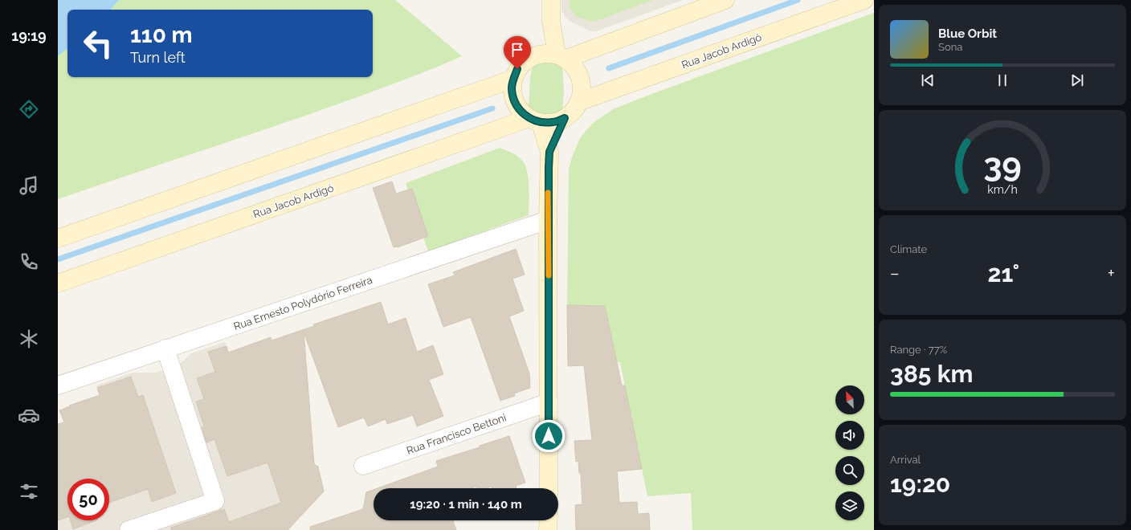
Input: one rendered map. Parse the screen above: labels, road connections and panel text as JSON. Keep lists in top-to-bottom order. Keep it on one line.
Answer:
{"streets":{"main road":["Rua Jacob Ardigó"],"street":["Rua Ernesto Polydório Ferreira","Rua Francisco Bettoni"]},"north":"top left","page":{"tabs":"19:19","turn":["110 m","Turn left"],"song":["Blue Orbit","Sona"],"tile":["Climate",["Range · 77%","385 km"],["Arrival","19:20"]],"heat":["−","21°","+"],"limit":"50","trip":"19:20 · 1 min · 140 m","gauge":["39","km/h"]}}
